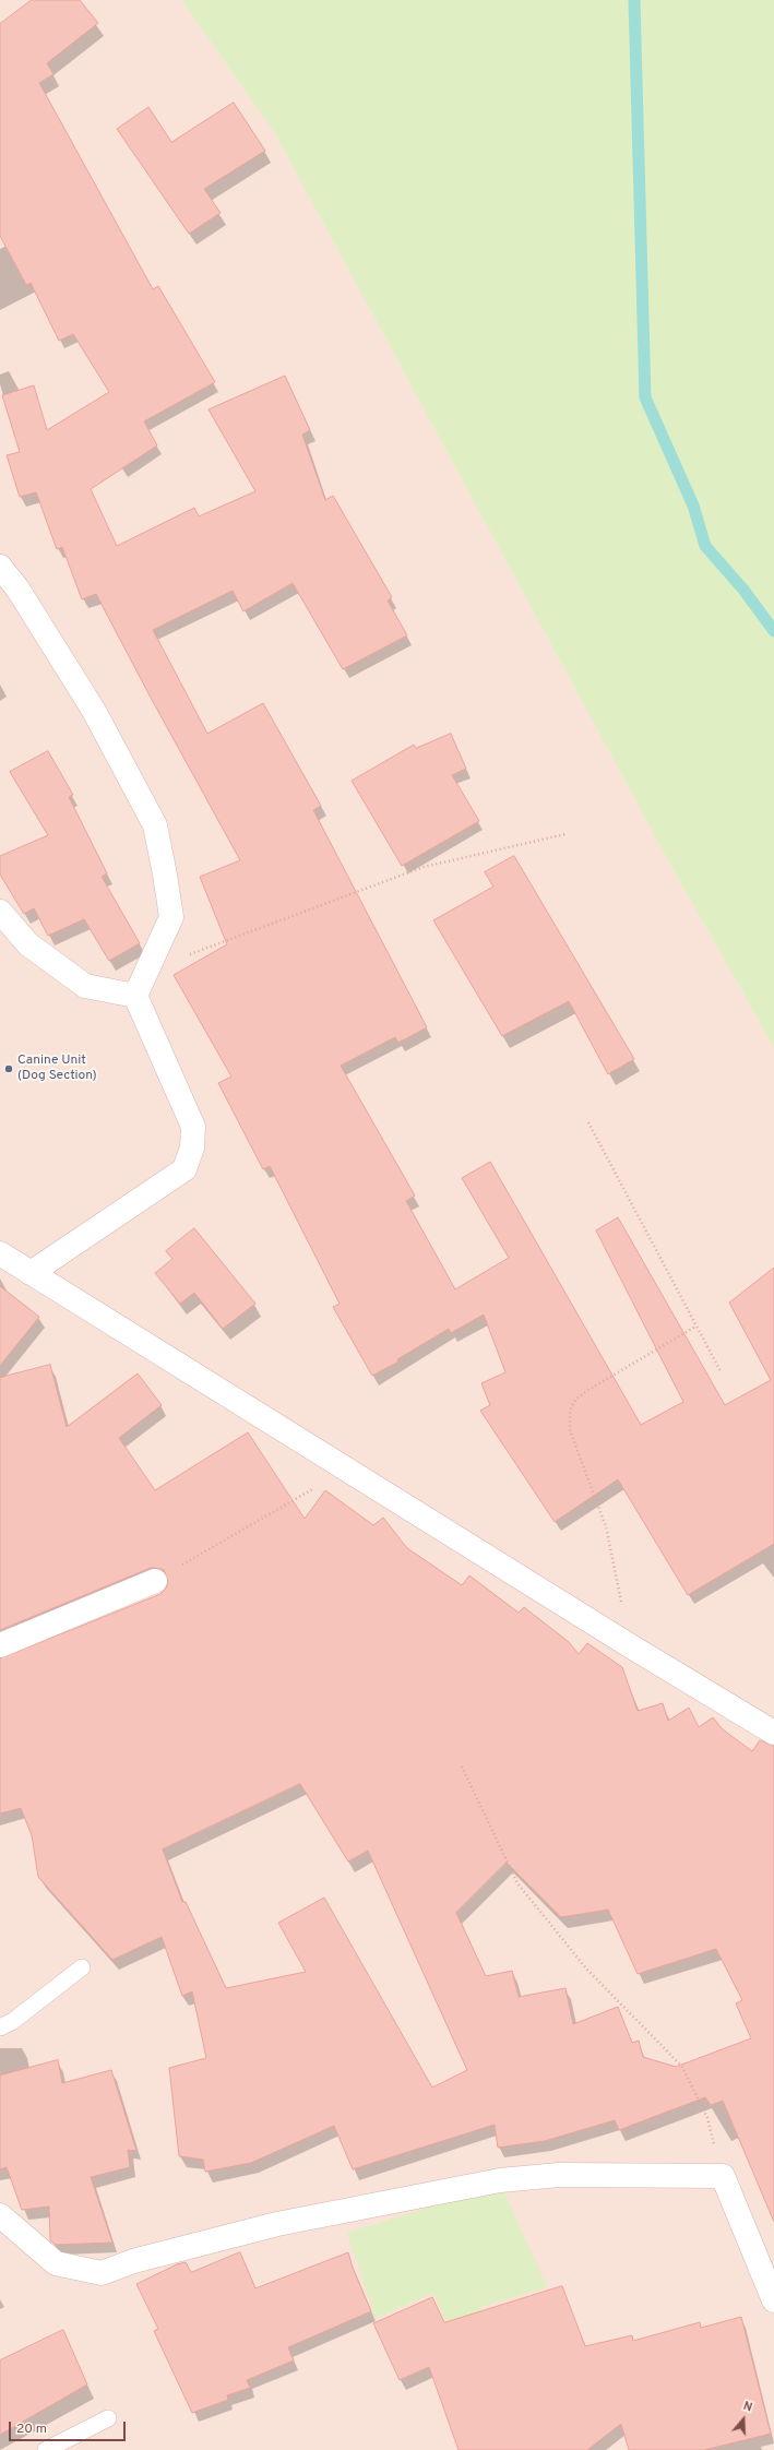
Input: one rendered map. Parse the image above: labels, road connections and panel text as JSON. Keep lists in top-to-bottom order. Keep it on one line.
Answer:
{"places":["Canine Unit (Dog Section)"],"scale_bar":"20 m","north":"top"}
